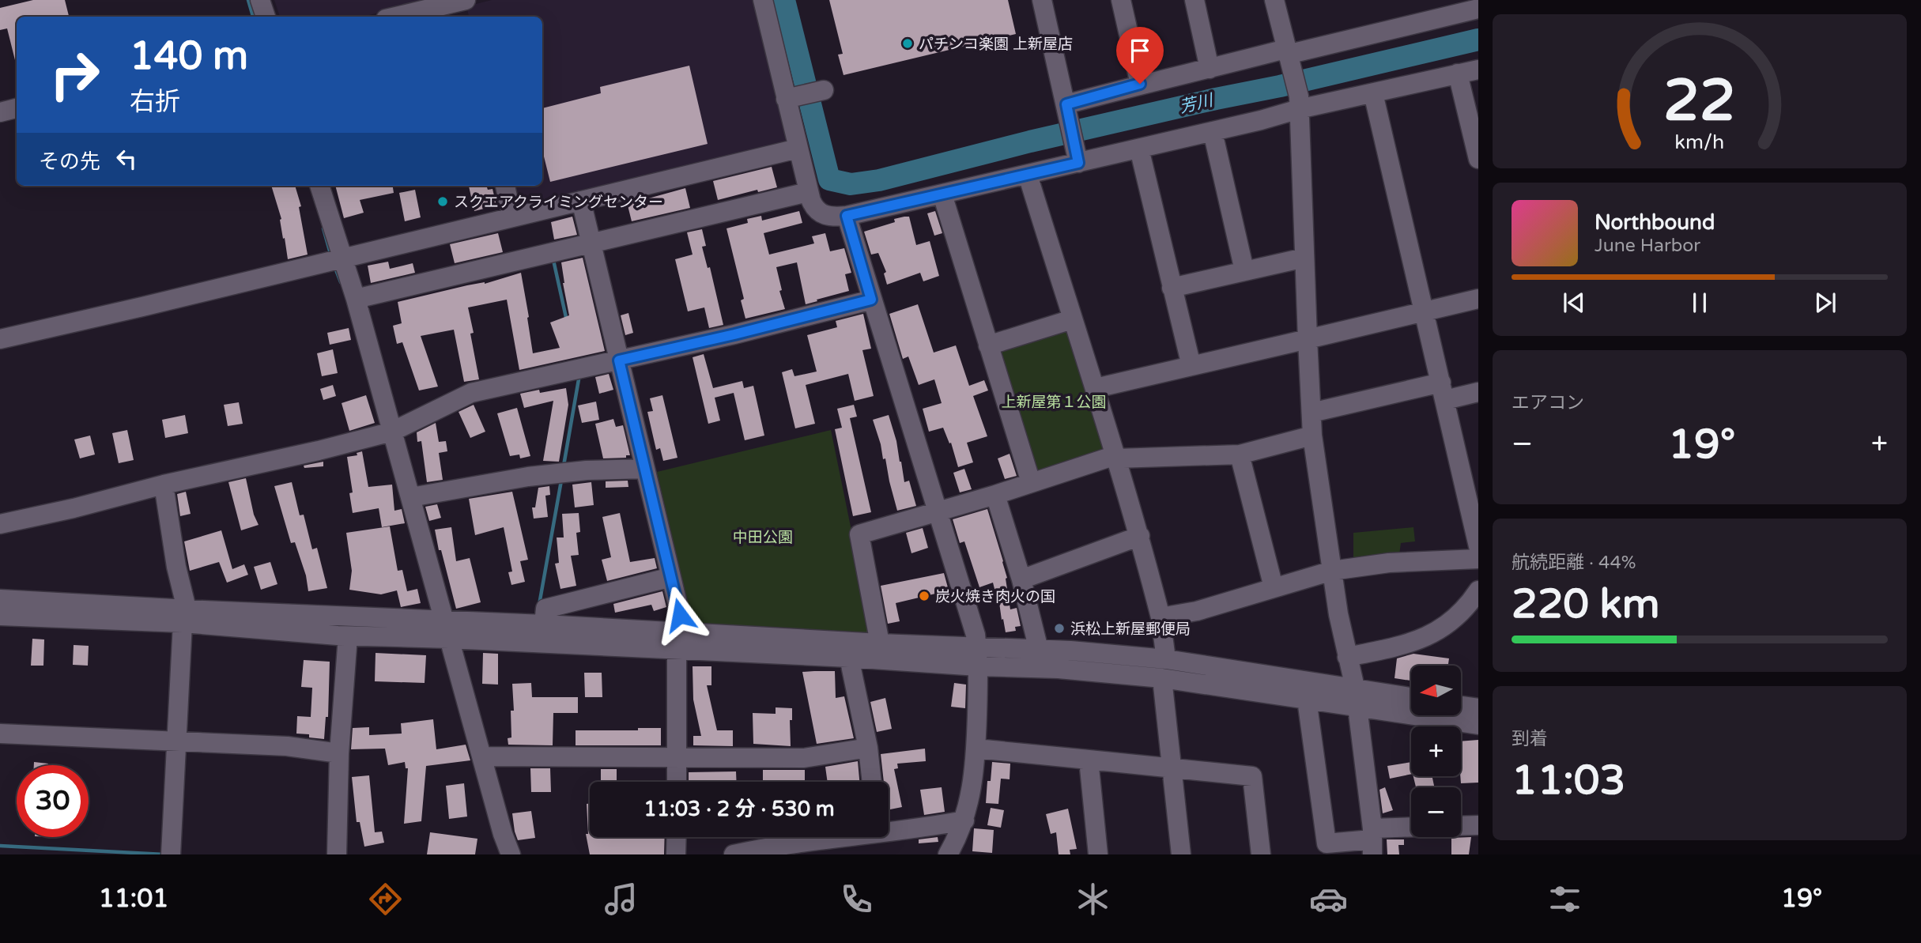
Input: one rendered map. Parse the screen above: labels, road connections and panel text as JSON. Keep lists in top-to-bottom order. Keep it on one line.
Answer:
{"water":["芳川"],"parks":["上新屋第１公園","中田公園"],"places":["パチンコ楽園 上新屋店","スクエアクライミングセンター","炭火焼き肉火の国","浜松上新屋郵便局"],"north":"left","page":{"turn":["140 m","右折"],"then":"その先","song":["Northbound","June Harbor"],"tile":["エアコン",["航続距離 · 44%","220 km"],["到着","11:03"]],"heat":["−","19°","+"],"map_buttons":["+","−"],"limit":"30","trip":"11:03 · 2 分 · 530 m","tabs":["11:01","19°"],"gauge":["22","km/h"]}}
